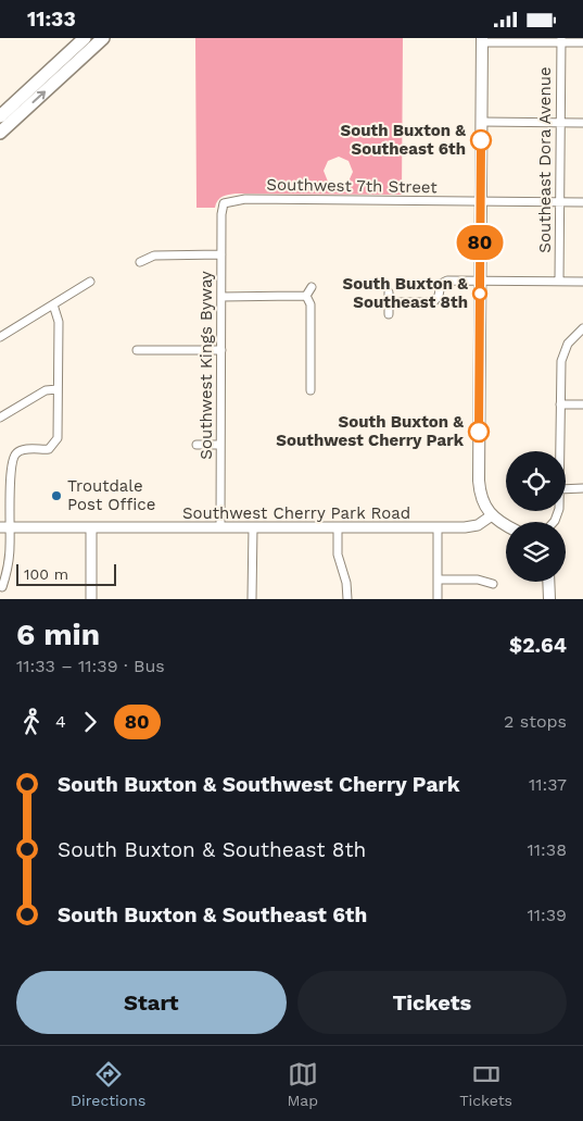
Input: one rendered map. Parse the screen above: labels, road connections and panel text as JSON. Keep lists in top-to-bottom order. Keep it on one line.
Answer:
{"streets":{"street":["Southeast Dora Avenue","Southwest 7th Street","Southwest Kings Byway","Southwest Cherry Park Road"]},"crossings":[["Southeast Dora Avenue","Southwest 7th Street"],["Southwest 7th Street","Southwest Kings Byway"],["Southwest Kings Byway","Southwest Cherry Park Road"]],"places":["South Buxton & Southeast 6th","South Buxton & Southeast 8th","South Buxton & Southwest Cherry Park","Troutdale Post Office"],"lines":["bus line 80"],"scale_bar":"100 m","page":{"status":"11:33","on_map":"80","scale":"100 m","heading":["6 min","11:33 – 11:39 · Bus","$2.64"],"legs":["4","80","2 stops"],"list":[{"name":"South Buxton & Southwest Cherry Park","value":"11:37"},{"name":"South Buxton & Southeast 8th","value":"11:38"},{"name":"South Buxton & Southeast 6th","value":"11:39"}],"buttons":["Start","Tickets"],"tabs":["Directions","Map","Tickets"]}}
